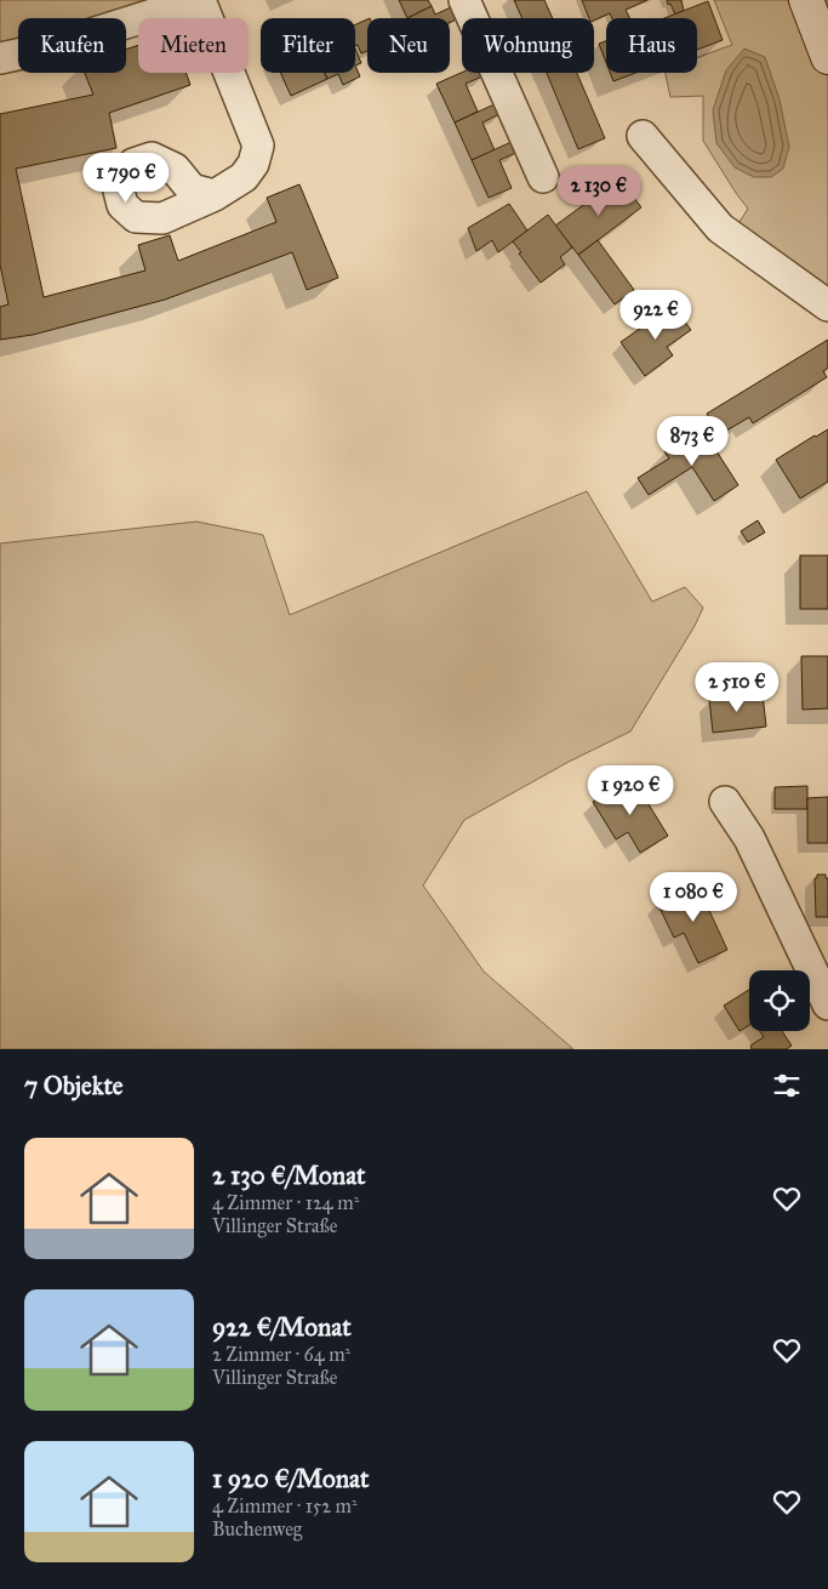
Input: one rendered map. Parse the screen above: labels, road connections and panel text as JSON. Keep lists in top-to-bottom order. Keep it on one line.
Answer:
{"page":{"chip":["Kaufen","Mieten","Filter","Neu","Wohnung","Haus"],"price":["1 790 €","2 130 €","922 €","873 €","2 510 €","1 920 €","1 080 €"],"heading":"7 Objekte","list":[{"name":"2 130 €/Monat","note":"4 Zimmer · 124 m² · Villinger Straße"},{"name":"922 €/Monat","note":"2 Zimmer · 64 m² · Villinger Straße"},{"name":"1 920 €/Monat","note":"4 Zimmer · 152 m² · Buchenweg"}]}}
